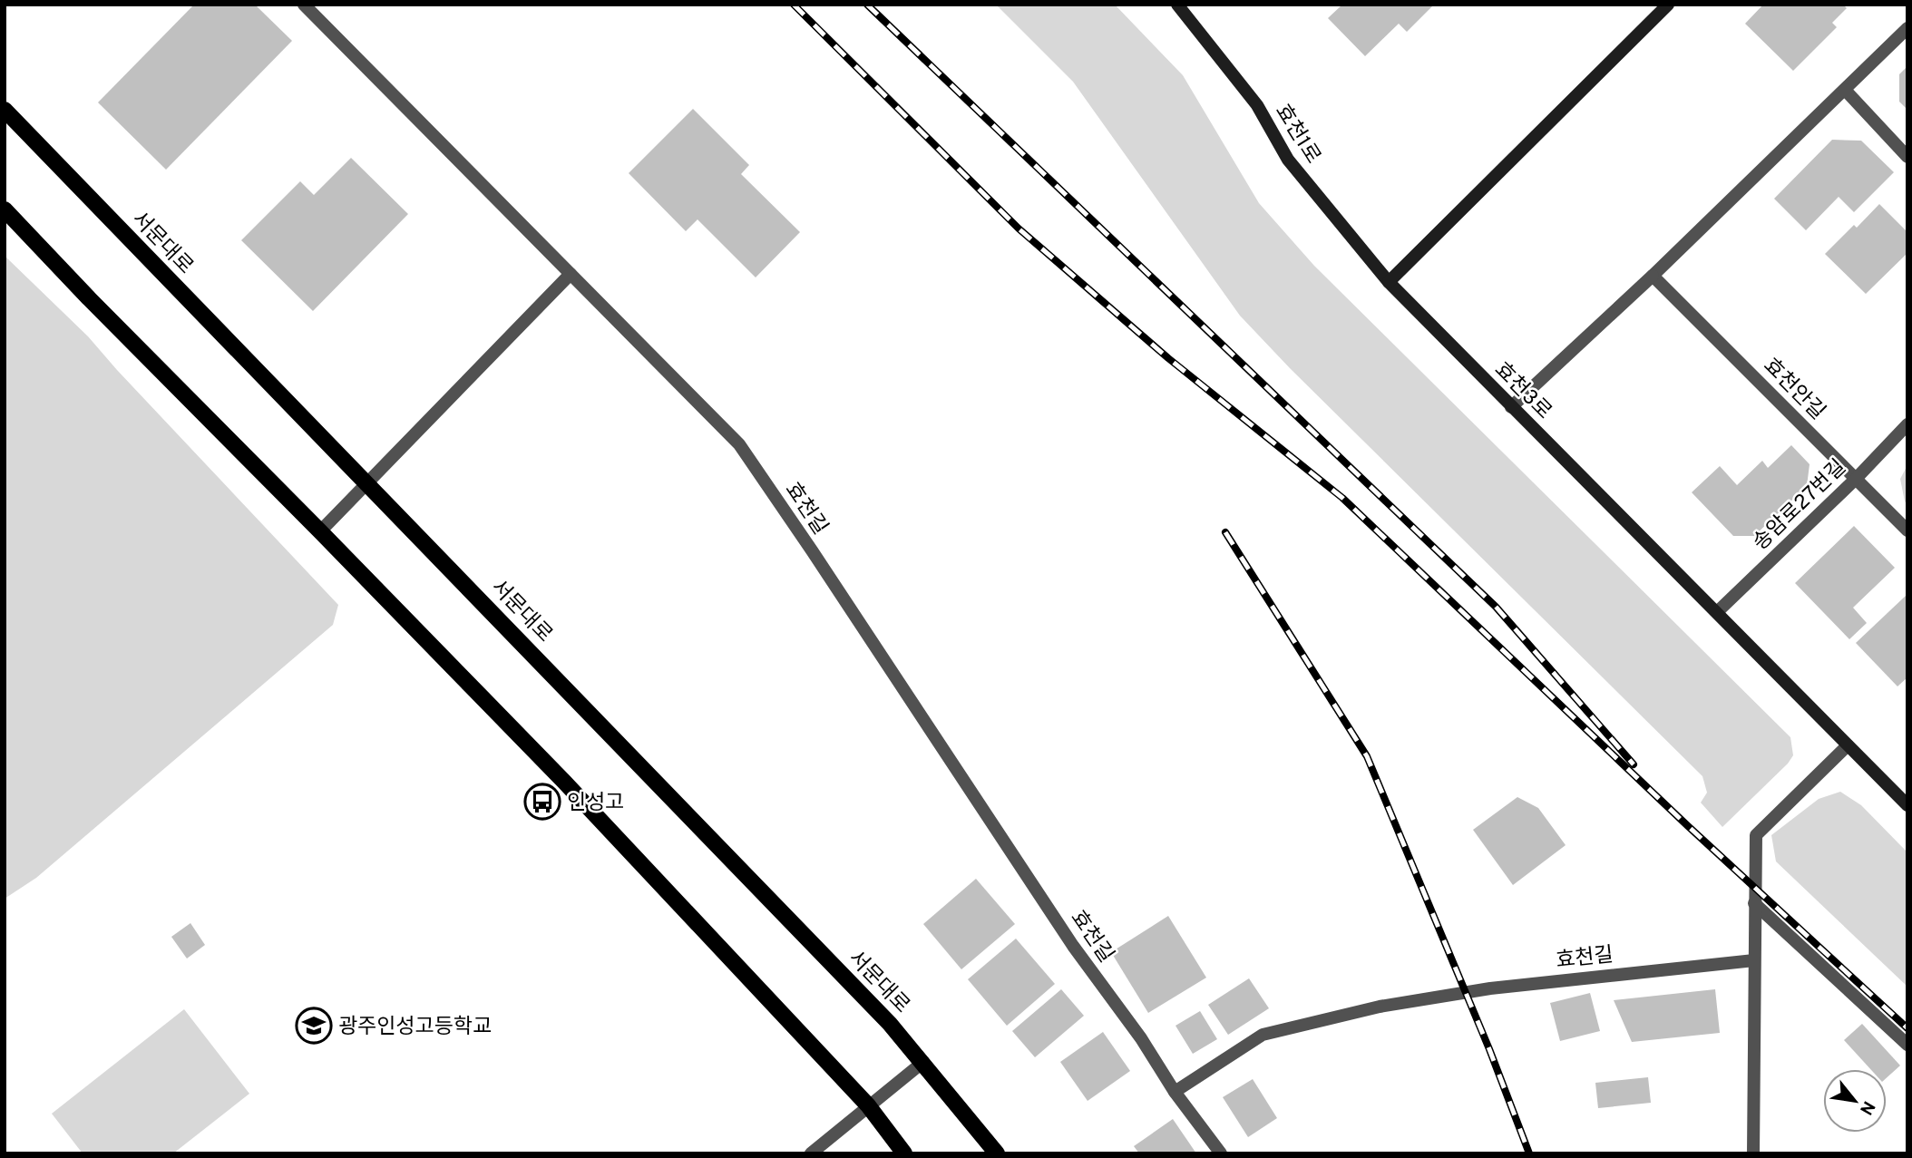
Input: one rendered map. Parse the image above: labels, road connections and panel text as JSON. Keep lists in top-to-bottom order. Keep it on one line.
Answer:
{"streets":{"main road":["서문대로"],"street":["효천1로","효천안길","효천3로","송암로27번길","효천길"]},"crossings":[["효천1로","효천3로"],["효천안길","송암로27번길"],["효천3로","송암로27번길"]],"places":{"bus stop":["인성고"],"school or university":["광주인성고등학교"]},"north":"bottom right"}
